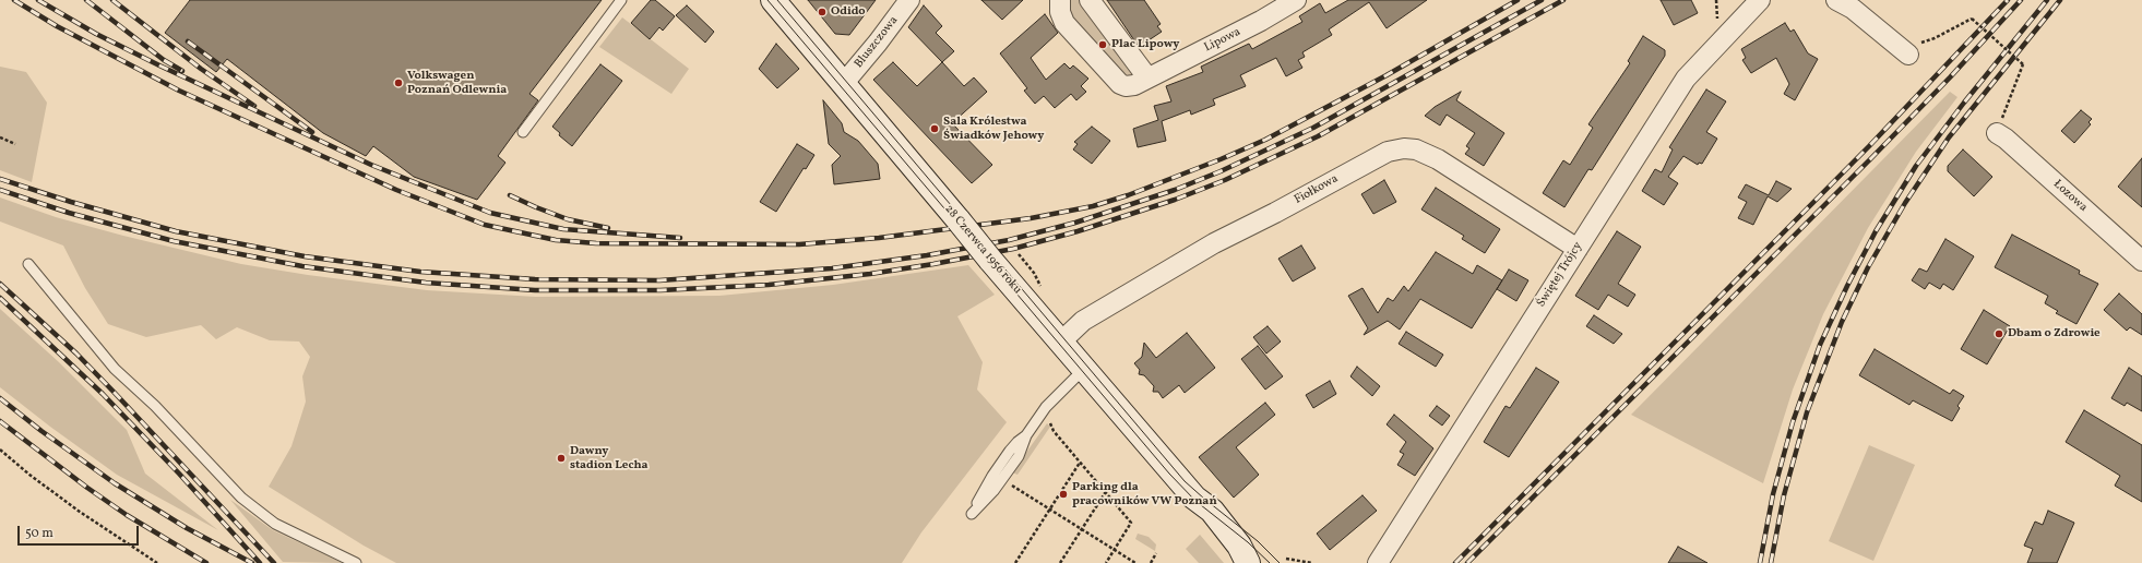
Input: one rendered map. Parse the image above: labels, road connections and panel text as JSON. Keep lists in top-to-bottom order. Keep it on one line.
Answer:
{"streets":{"street":["Lipowa","Bluszczowa","Fiołkowa","Łozowa","28 Czerwca 1956 roku","Świętej Trójcy"]},"crossings":[["Bluszczowa","28 Czerwca 1956 roku"],["Fiołkowa","28 Czerwca 1956 roku"],["Fiołkowa","Świętej Trójcy"]],"places":["Odido","Plac Lipowy","Volkswagen Poznań Odlewnia","Sala Królestwa Świadków Jehowy","Dbam o Zdrowie","Dawny stadion Lecha","Parking dla pracowników VW Poznań"],"scale_bar":"50 m"}
